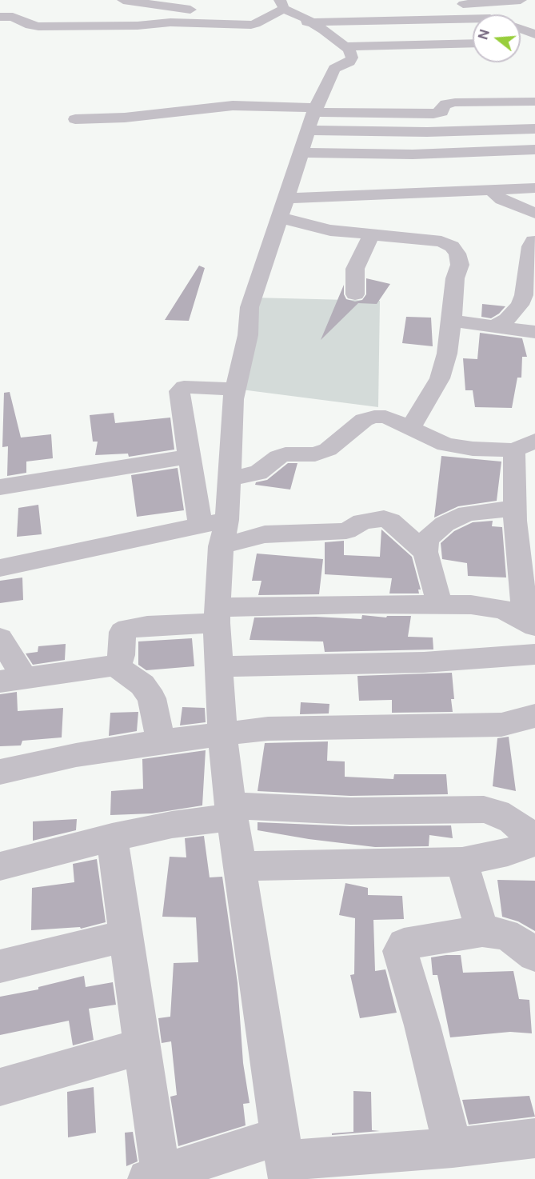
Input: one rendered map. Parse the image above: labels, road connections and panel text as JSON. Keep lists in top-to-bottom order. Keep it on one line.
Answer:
{"north":"left"}
